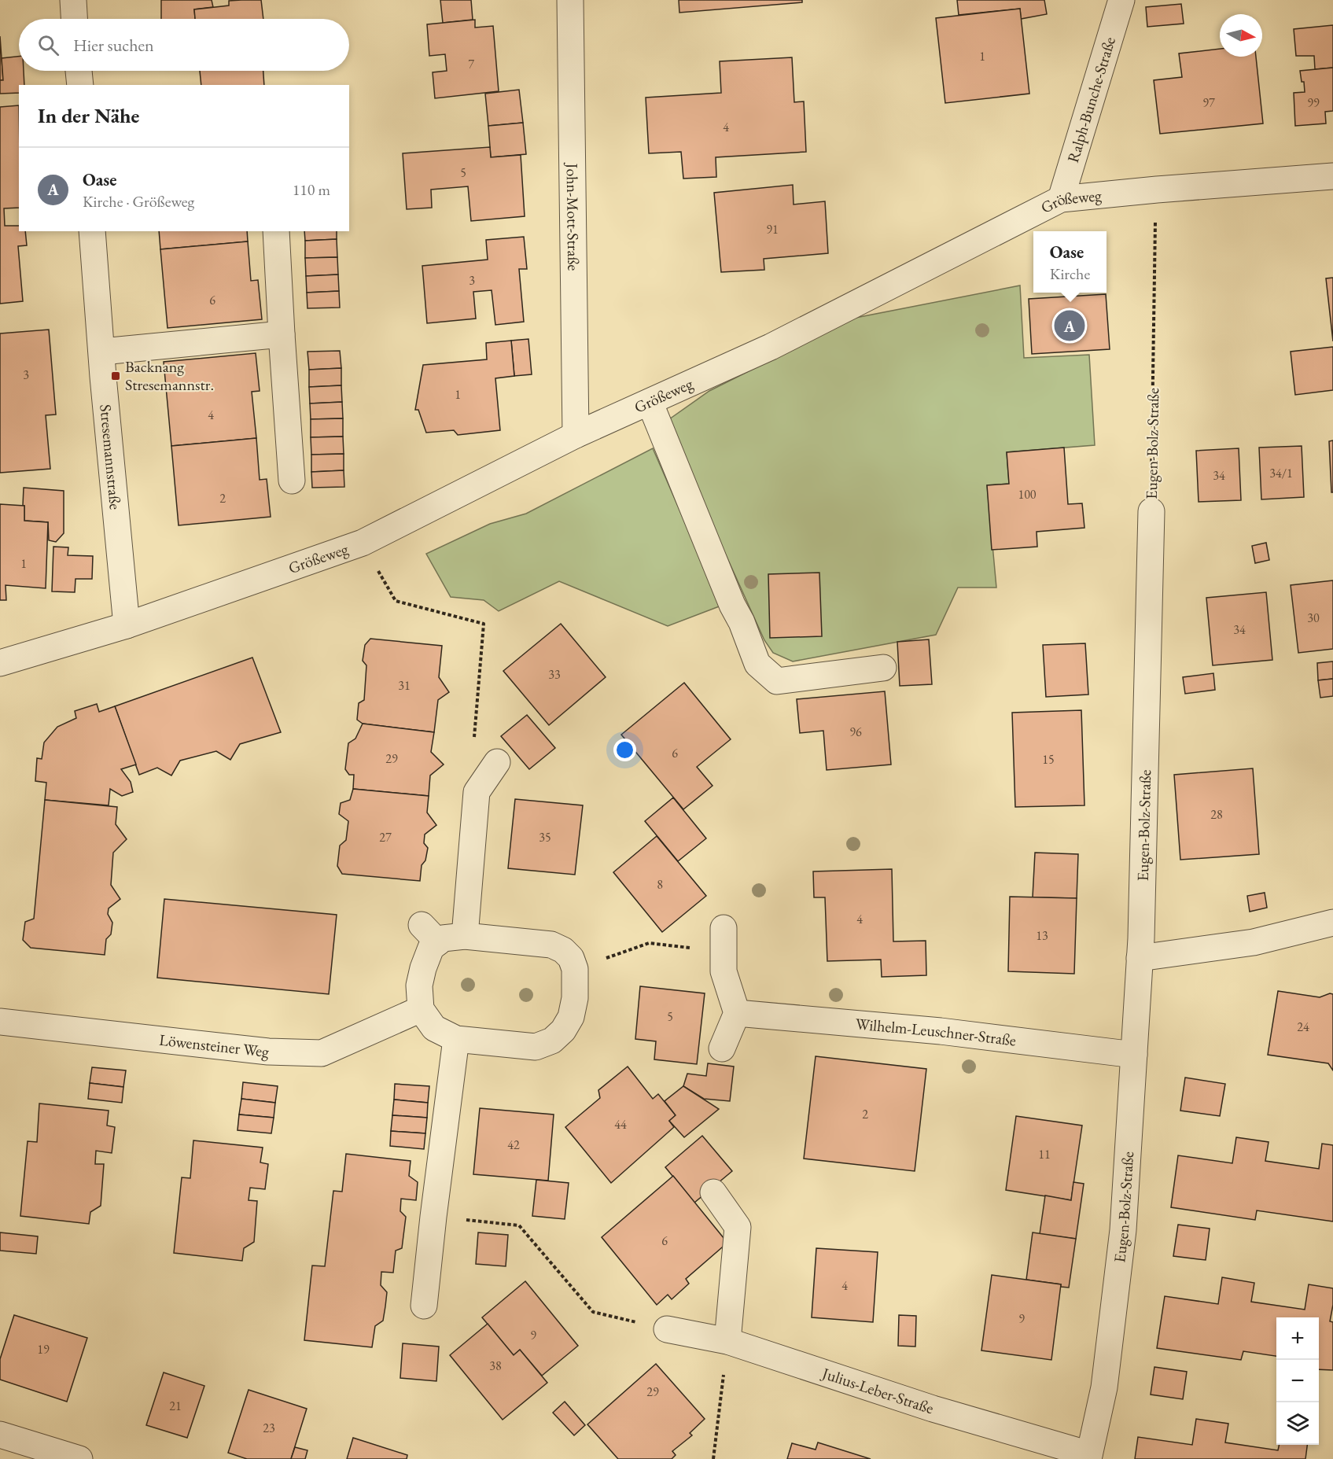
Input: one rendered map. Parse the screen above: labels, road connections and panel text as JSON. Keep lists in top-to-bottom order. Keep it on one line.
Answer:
{"streets":{"street":["Ralph-Bunche-Straße","Größeweg","John-Mott-Straße","Eugen-Bolz-Straße","Stresemannstraße","Wilhelm-Leuschner-Straße","Löwensteiner Weg","Julius-Leber-Straße"]},"crossings":[["Ralph-Bunche-Straße","Größeweg"],["Größeweg","John-Mott-Straße"],["Größeweg","Eugen-Bolz-Straße"],["Größeweg","Stresemannstraße"],["Eugen-Bolz-Straße","Wilhelm-Leuschner-Straße"],["Eugen-Bolz-Straße","Julius-Leber-Straße"]],"places":{"transit":["Backnang Stresemannstr."]},"house_numbers":["1","7","97","99","4","5","91","3","6","3","1","4","34/1","34","100","2","1","30","34","33","31","96","6","29","15","28","27","35","8","4","13","5","24","2","44","42","11","6","4","9","9","19","38","29","21","23"],"north":"right","page":{"search":"Hier suchen","heading":"In der Nähe","list":[{"mark":"A","name":"Oase","note":"Kirche · Größeweg","value":"110 m"}],"popup":["Oase","Kirche"],"pins":"A","map_buttons":["+","−"]}}
